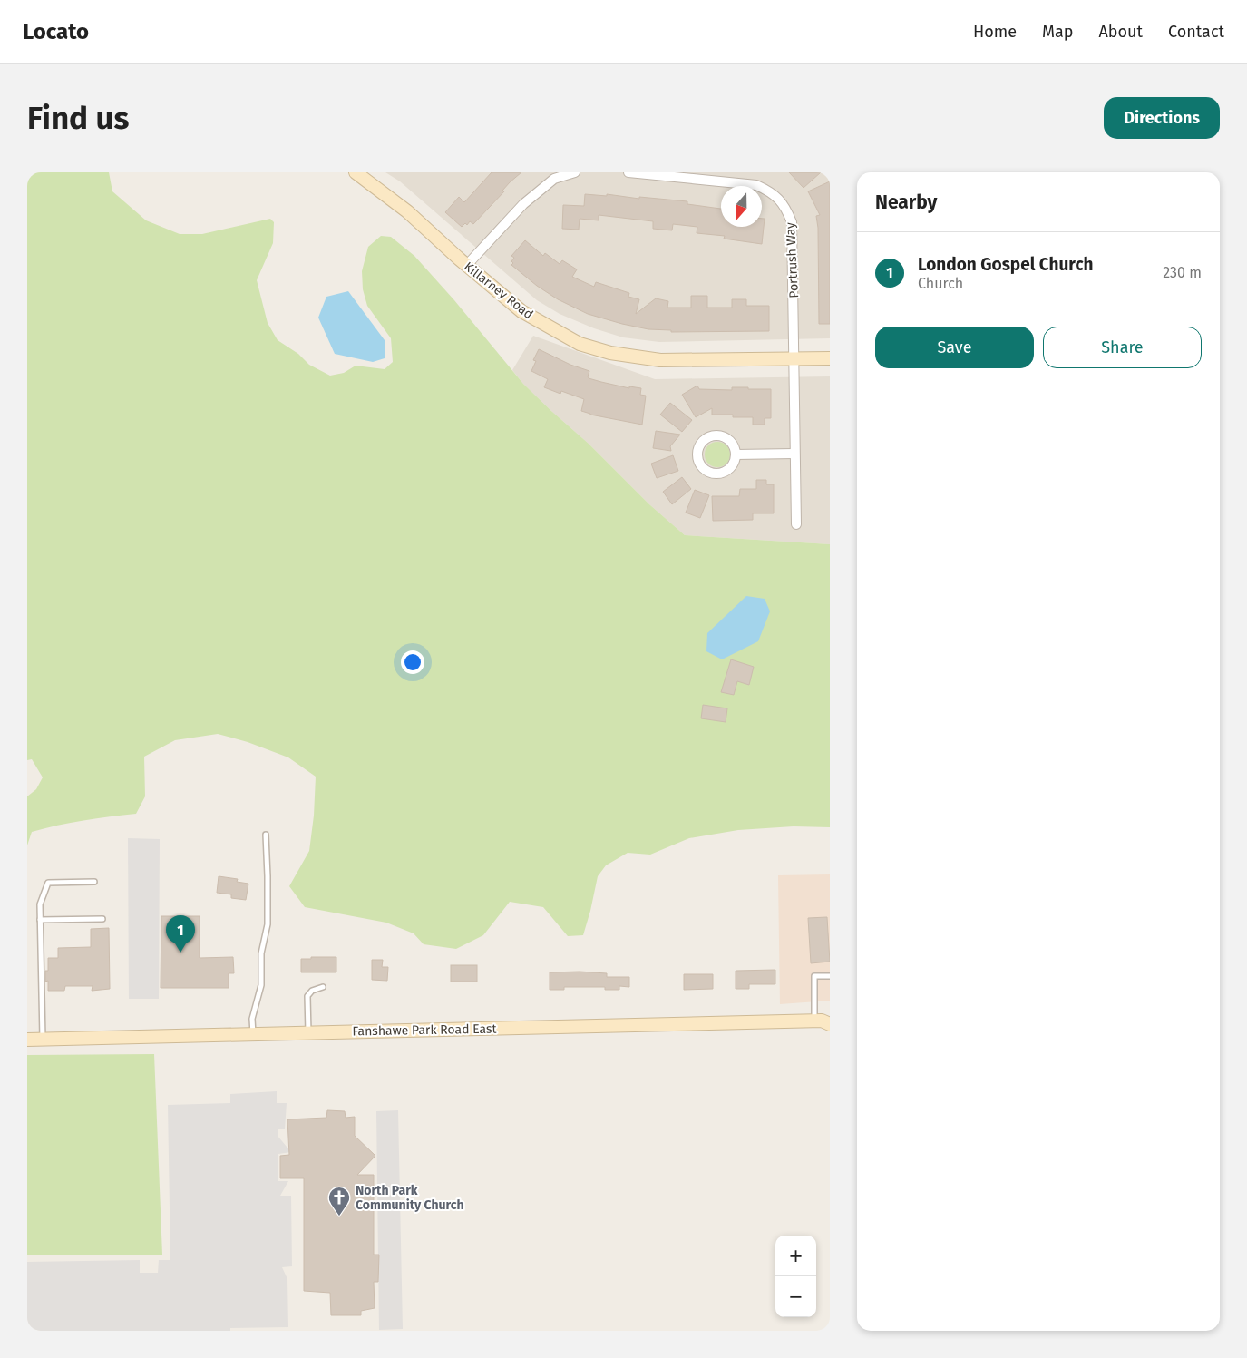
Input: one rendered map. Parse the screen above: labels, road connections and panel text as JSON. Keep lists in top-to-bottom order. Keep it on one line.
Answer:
{"streets":{"main road":["Killarney Road","Fanshawe Park Road East"],"street":["Portrush Way"]},"crossings":[["Portrush Way","Killarney Road"]],"places":{"church":["North Park Community Church"]},"north":"bottom","page":{"header":"Locato","nav":["Home","Map","About","Contact"],"buttons":["Directions",["Save","Share"]],"title":"Find us","heading":"Nearby","list":[{"mark":"1","name":"London Gospel Church","note":"Church","value":"230 m"}],"pins":"1","map_buttons":["+","−"]}}
